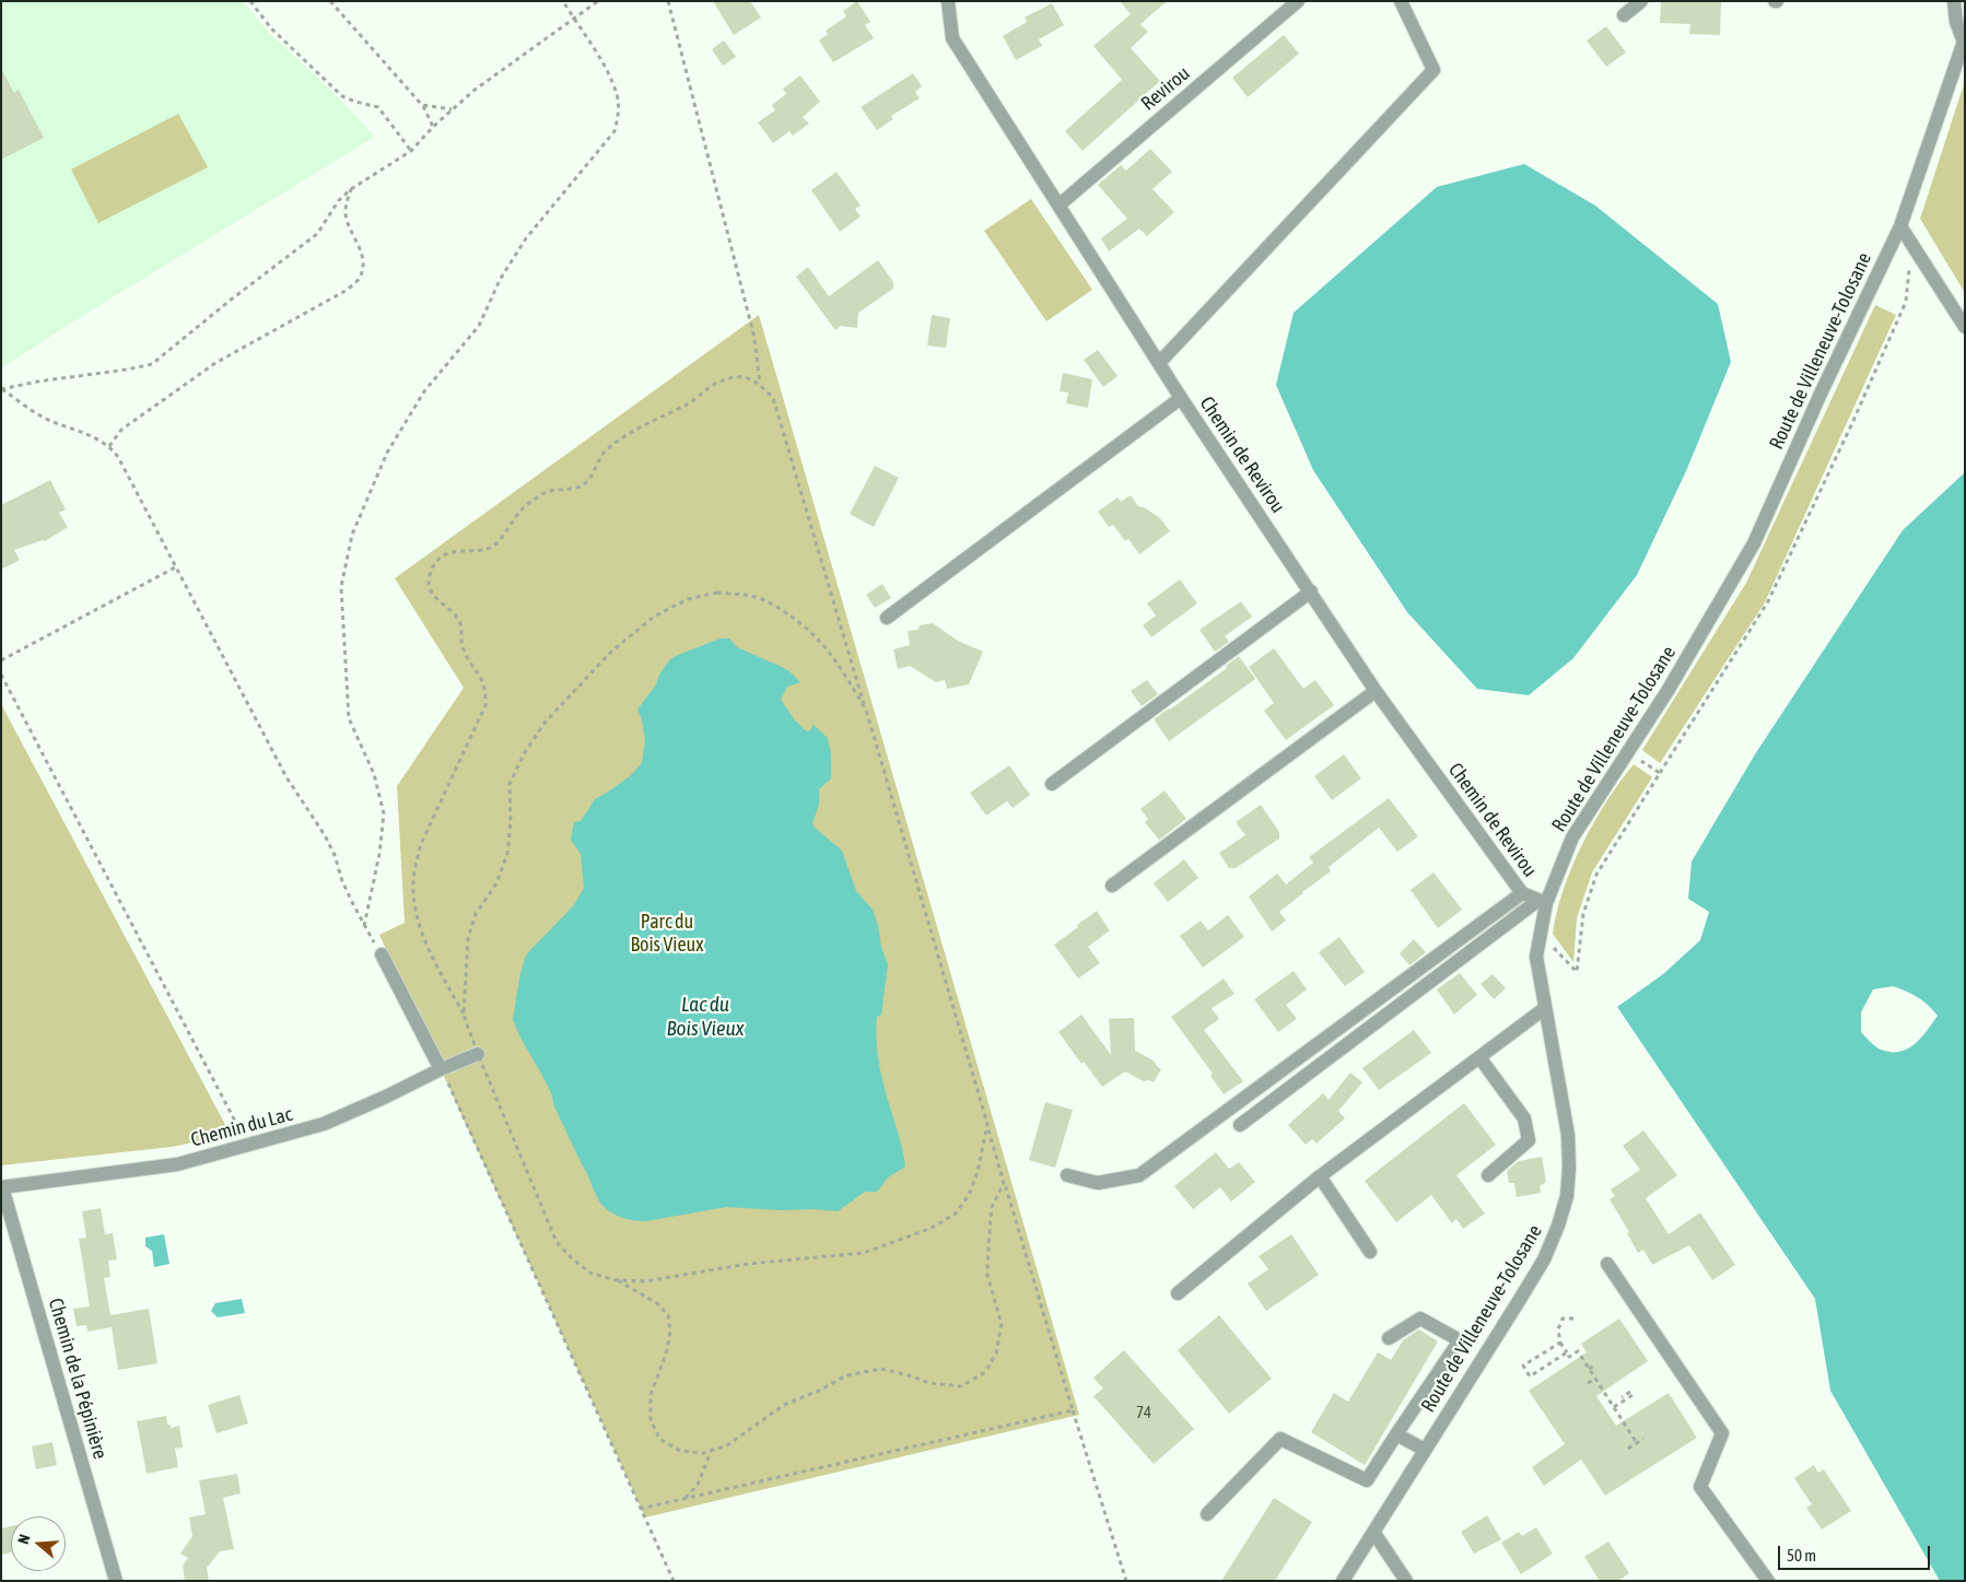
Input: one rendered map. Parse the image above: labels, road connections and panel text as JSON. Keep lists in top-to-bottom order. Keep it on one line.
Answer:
{"streets":{"street":["Revirou","Route de Villeneuve-Tolosane","Chemin de Revirou","Chemin du Lac","Chemin de la Pépinière"]},"crossings":[["Revirou","Chemin de Revirou"],["Route de Villeneuve-Tolosane","Chemin de Revirou"],["Chemin du Lac","Chemin de la Pépinière"]],"water":["Lac du Bois Vieux"],"parks":["Parc du Bois Vieux"],"house_numbers":["74"],"scale_bar":"50 m","north":"left"}
